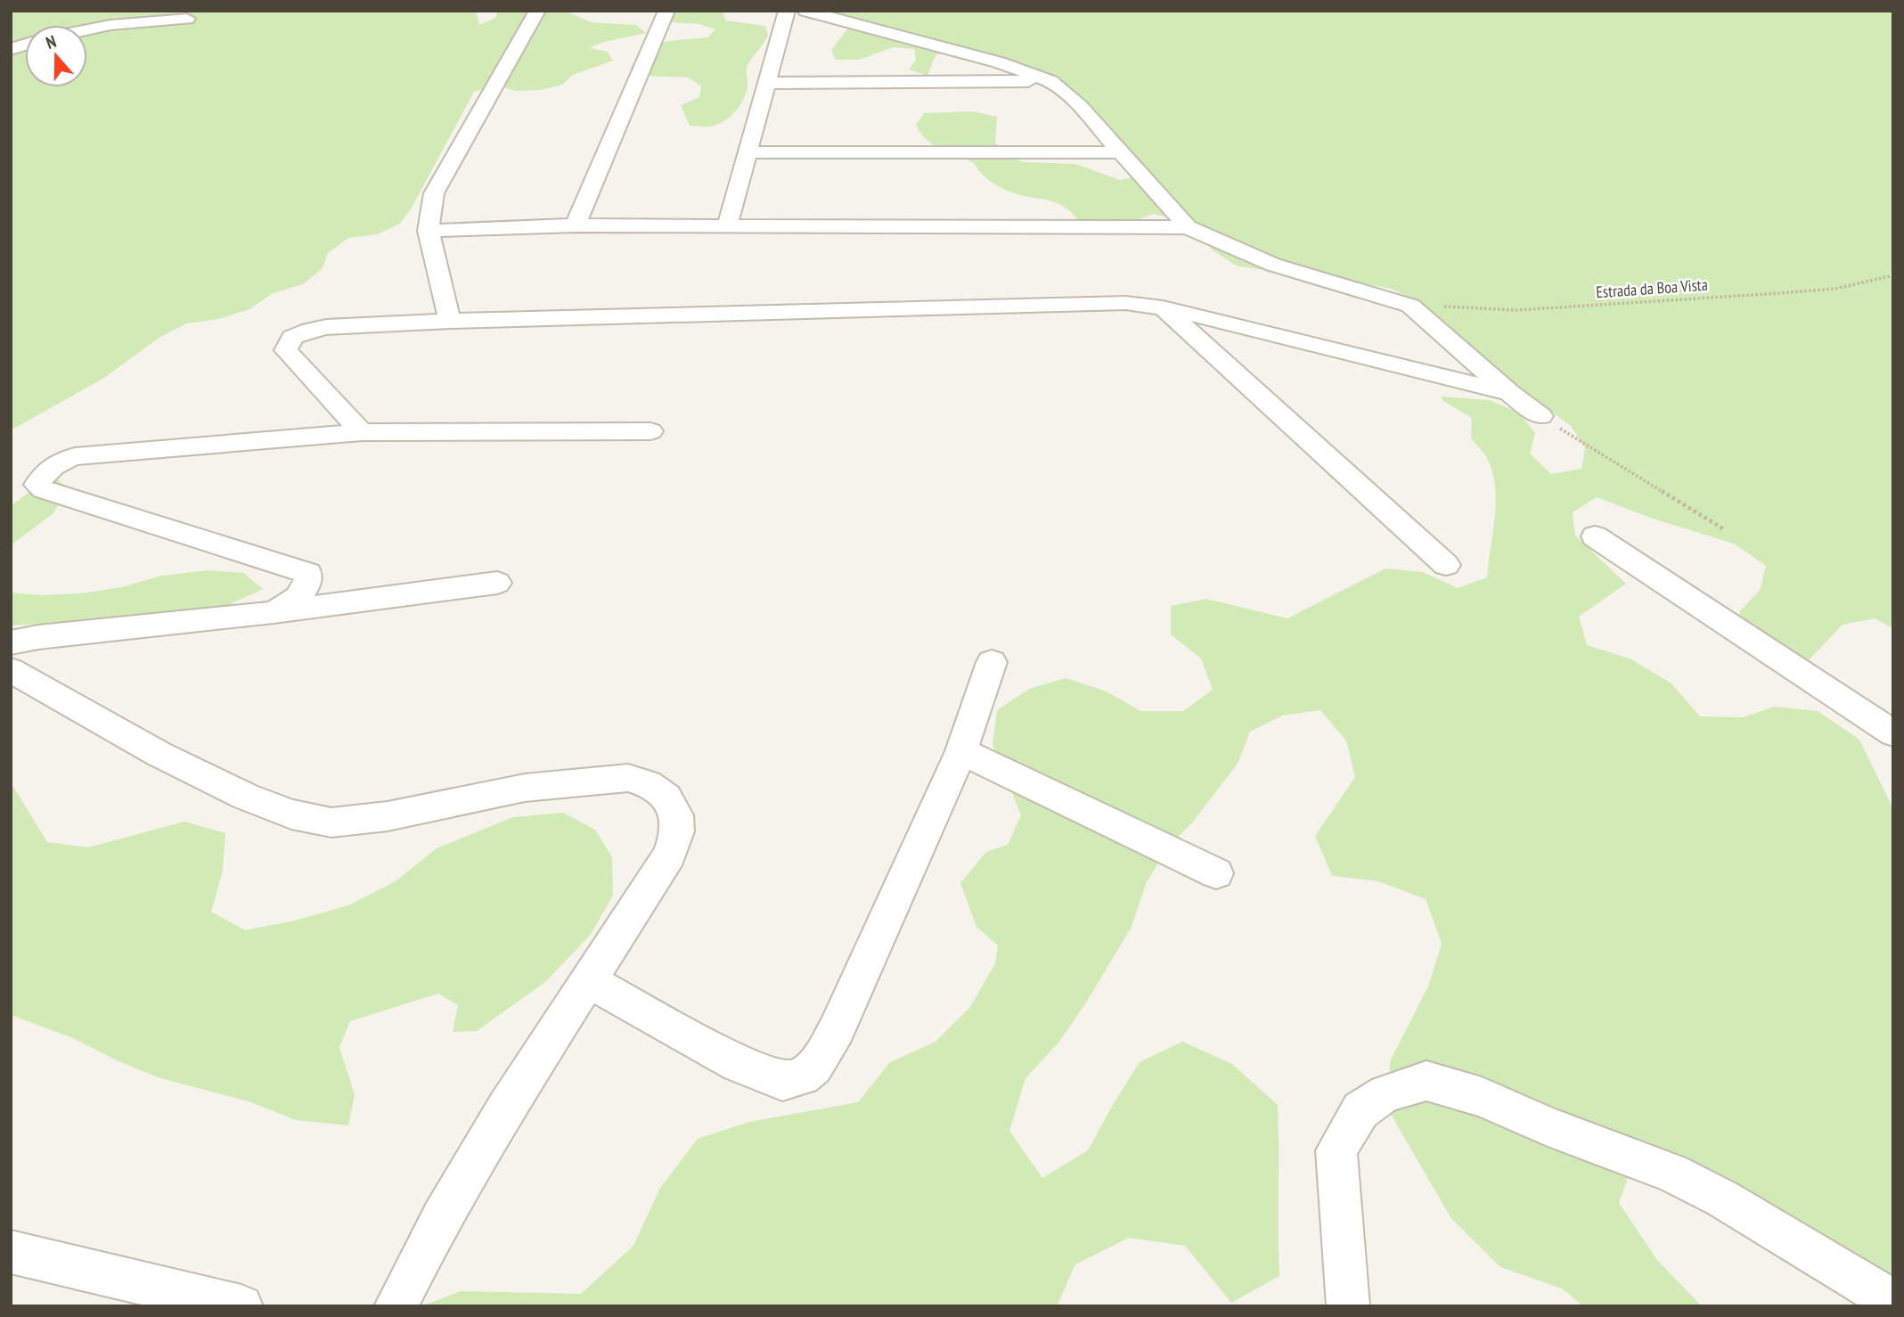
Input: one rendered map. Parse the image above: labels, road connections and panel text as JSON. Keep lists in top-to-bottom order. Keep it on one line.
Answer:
{"streets":{"path":["Estrada da Boa Vista"]},"north":"top"}
